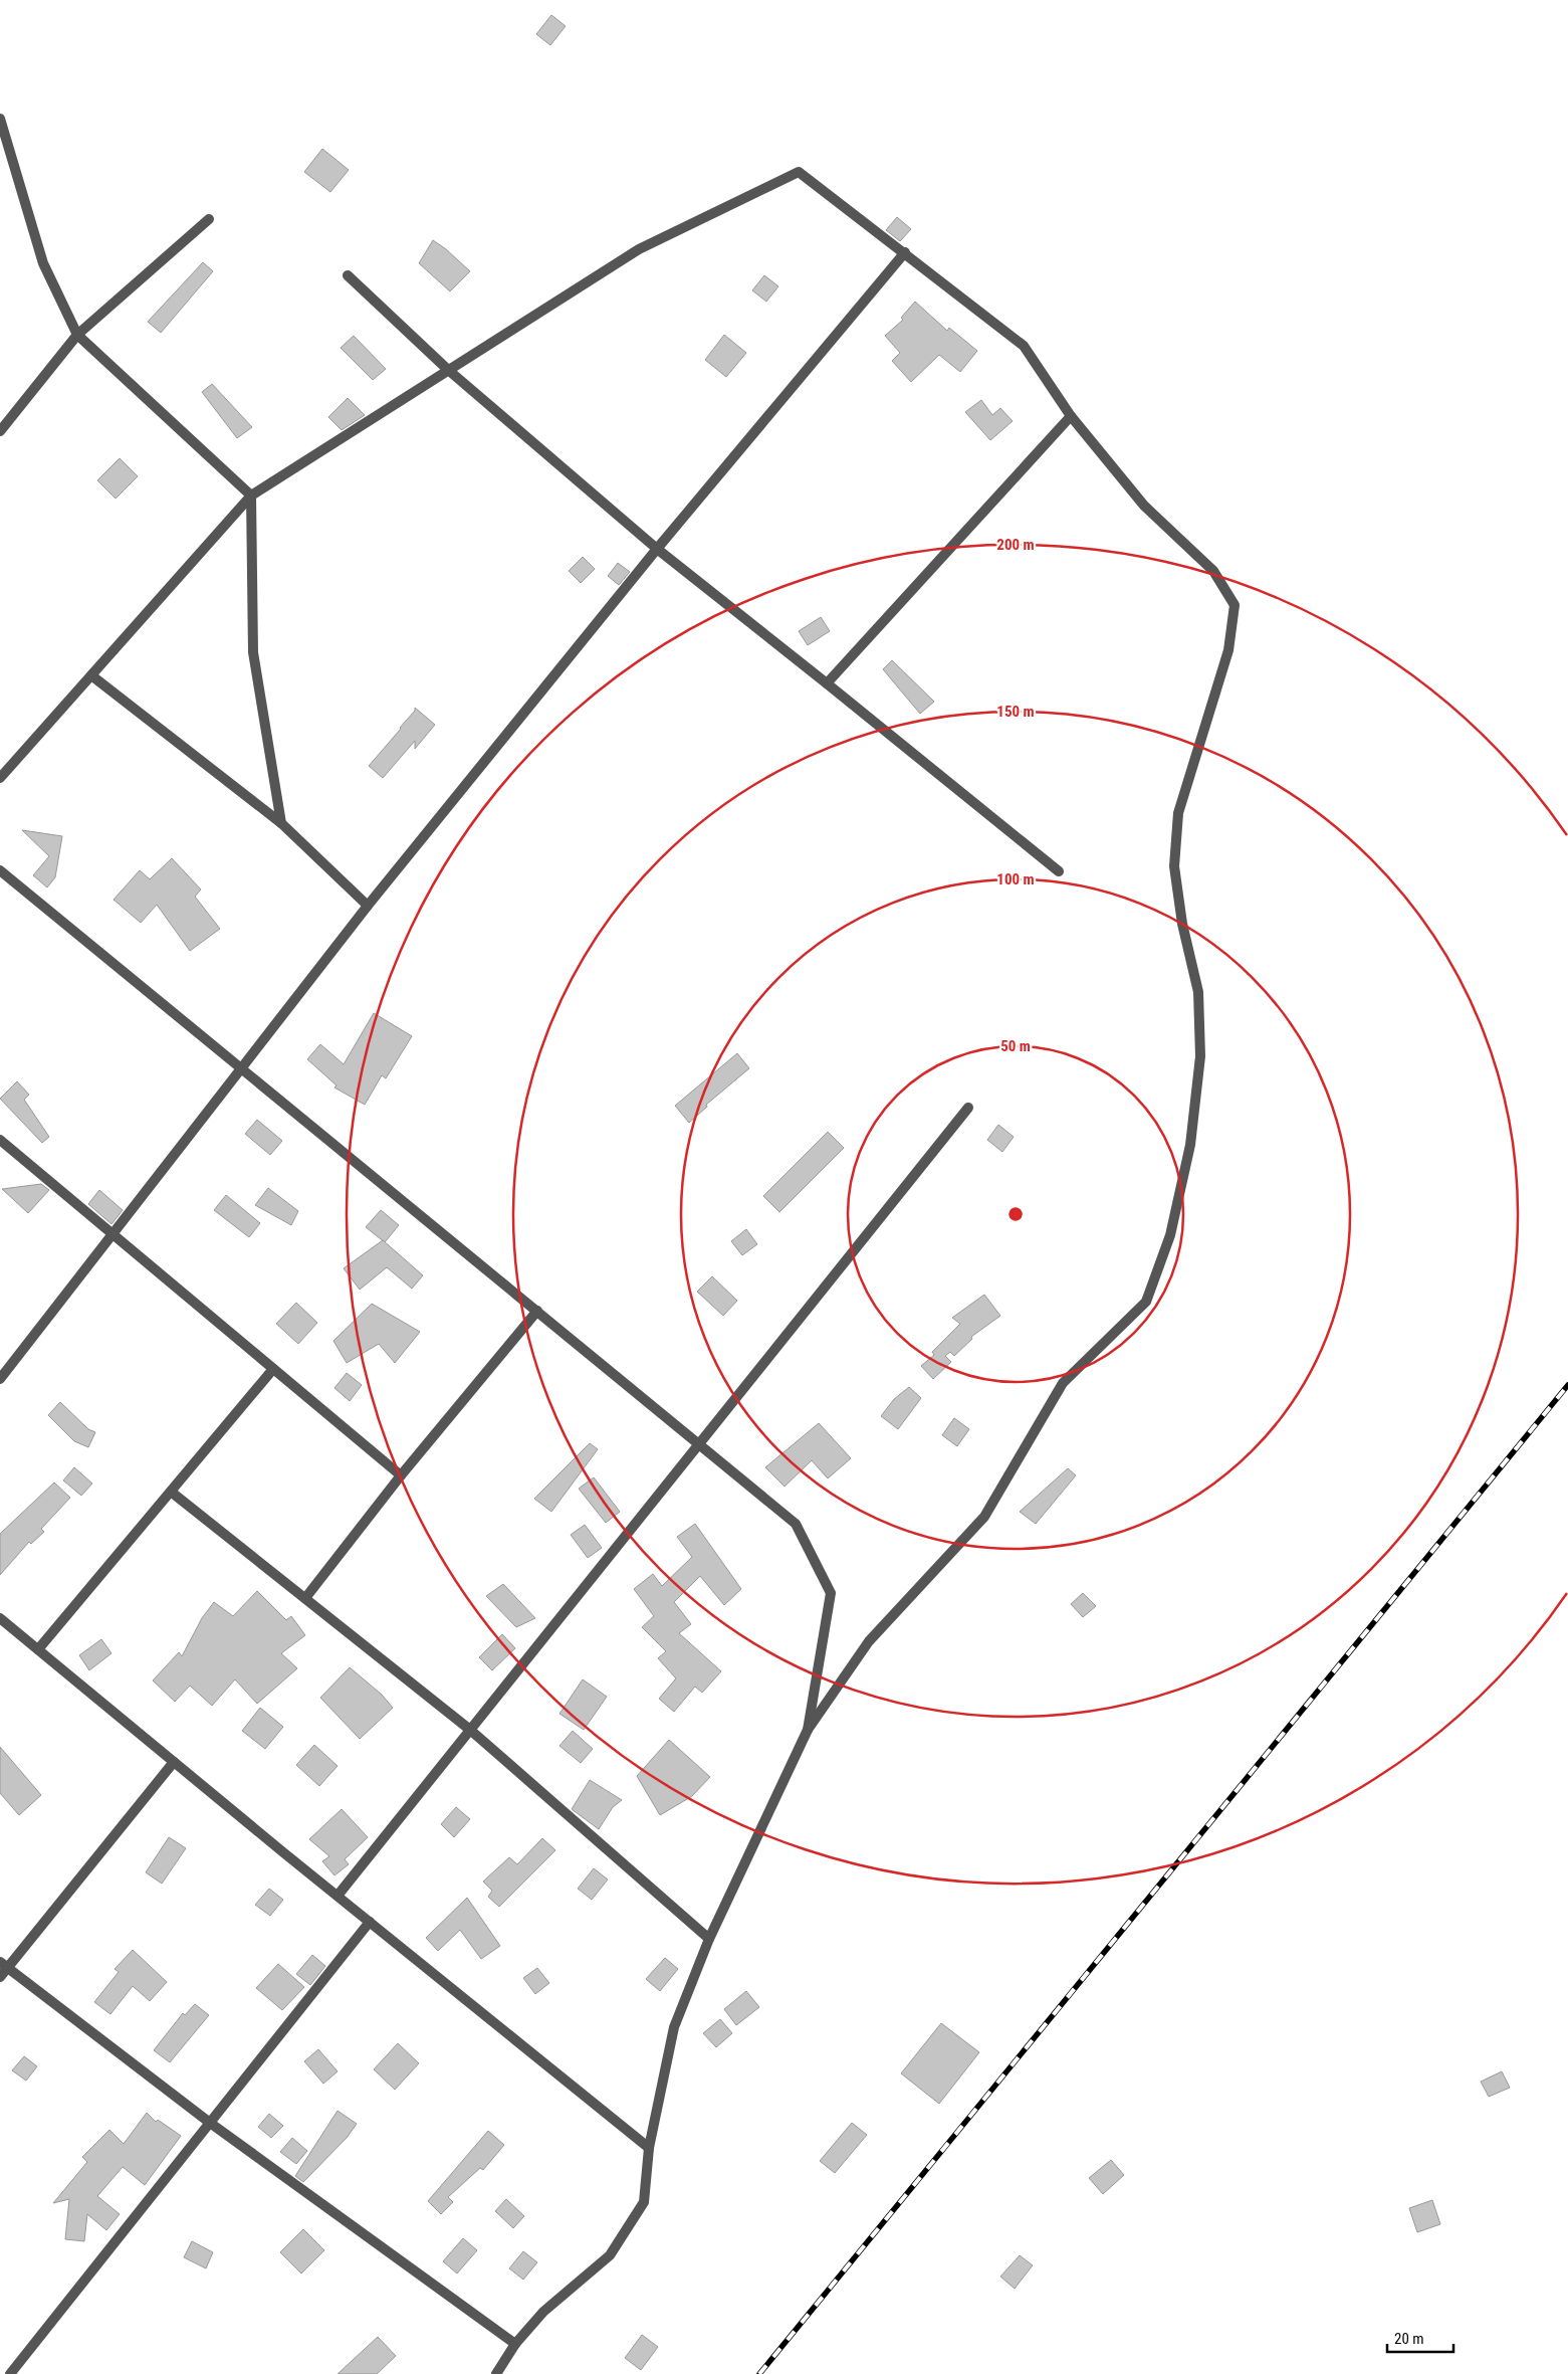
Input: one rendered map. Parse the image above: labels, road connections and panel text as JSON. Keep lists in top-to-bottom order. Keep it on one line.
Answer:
{"scale_bar":"20 m","rings":["200 m","150 m","100 m","50 m"]}
